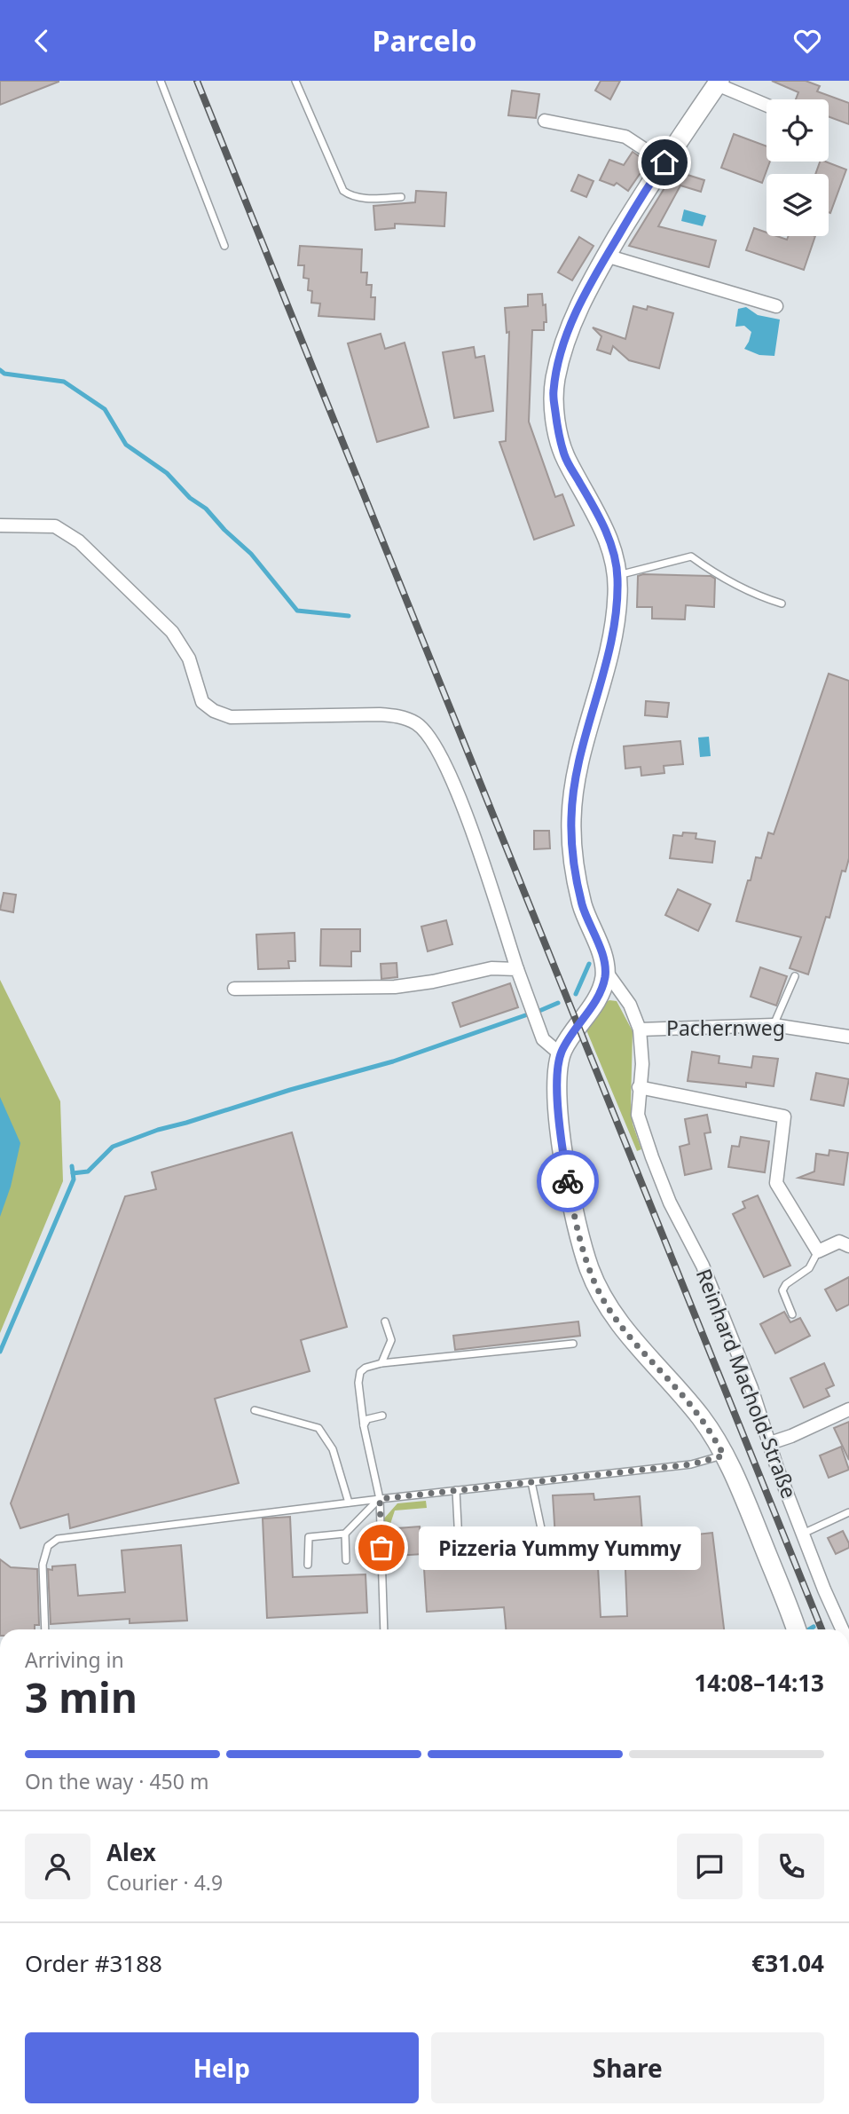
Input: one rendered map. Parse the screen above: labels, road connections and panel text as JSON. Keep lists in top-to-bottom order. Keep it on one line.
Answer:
{"streets":{"street":["Pachernweg","Reinhard Machold-Straße"]},"crossings":[["Pachernweg","Reinhard Machold-Straße"]],"places":["Pizzeria Yummy Yummy"],"page":{"header":"Parcelo","bubble":"Pizzeria Yummy Yummy","heading":["3 min","Arriving in","14:08–14:13"],"panel":["Alex","Courier · 4.9","Order #3188","€31.04"],"bar":"On the way · 450 m","buttons":["Help","Share"]}}
